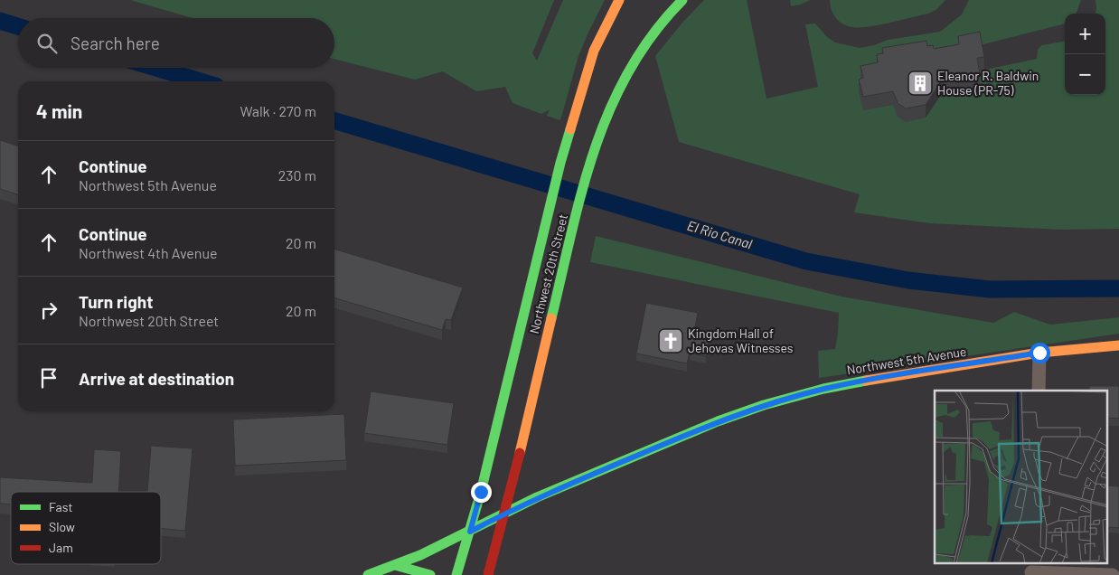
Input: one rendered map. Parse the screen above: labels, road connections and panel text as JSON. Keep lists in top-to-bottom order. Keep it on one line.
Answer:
{"streets":{"street":["Northwest 20th Street","Northwest 5th Avenue"]},"crossings":[["Northwest 20th Street","Northwest 5th Avenue"]],"water":["El Rio Canal"],"places":{"building":["Eleanor R. Baldwin House (PR-75)"],"church":["Kingdom Hall of Jehovas Witnesses"]},"legend":["Fast","Slow","Jam"],"page":{"map_buttons":["+","−"],"search":"Search here","heading":["4 min","Walk · 270 m"],"list":[["Continue","Northwest 5th Avenue","230 m"],["Continue","Northwest 4th Avenue","20 m"],["Turn right","Northwest 20th Street","20 m"],"Arrive at destination"]}}
